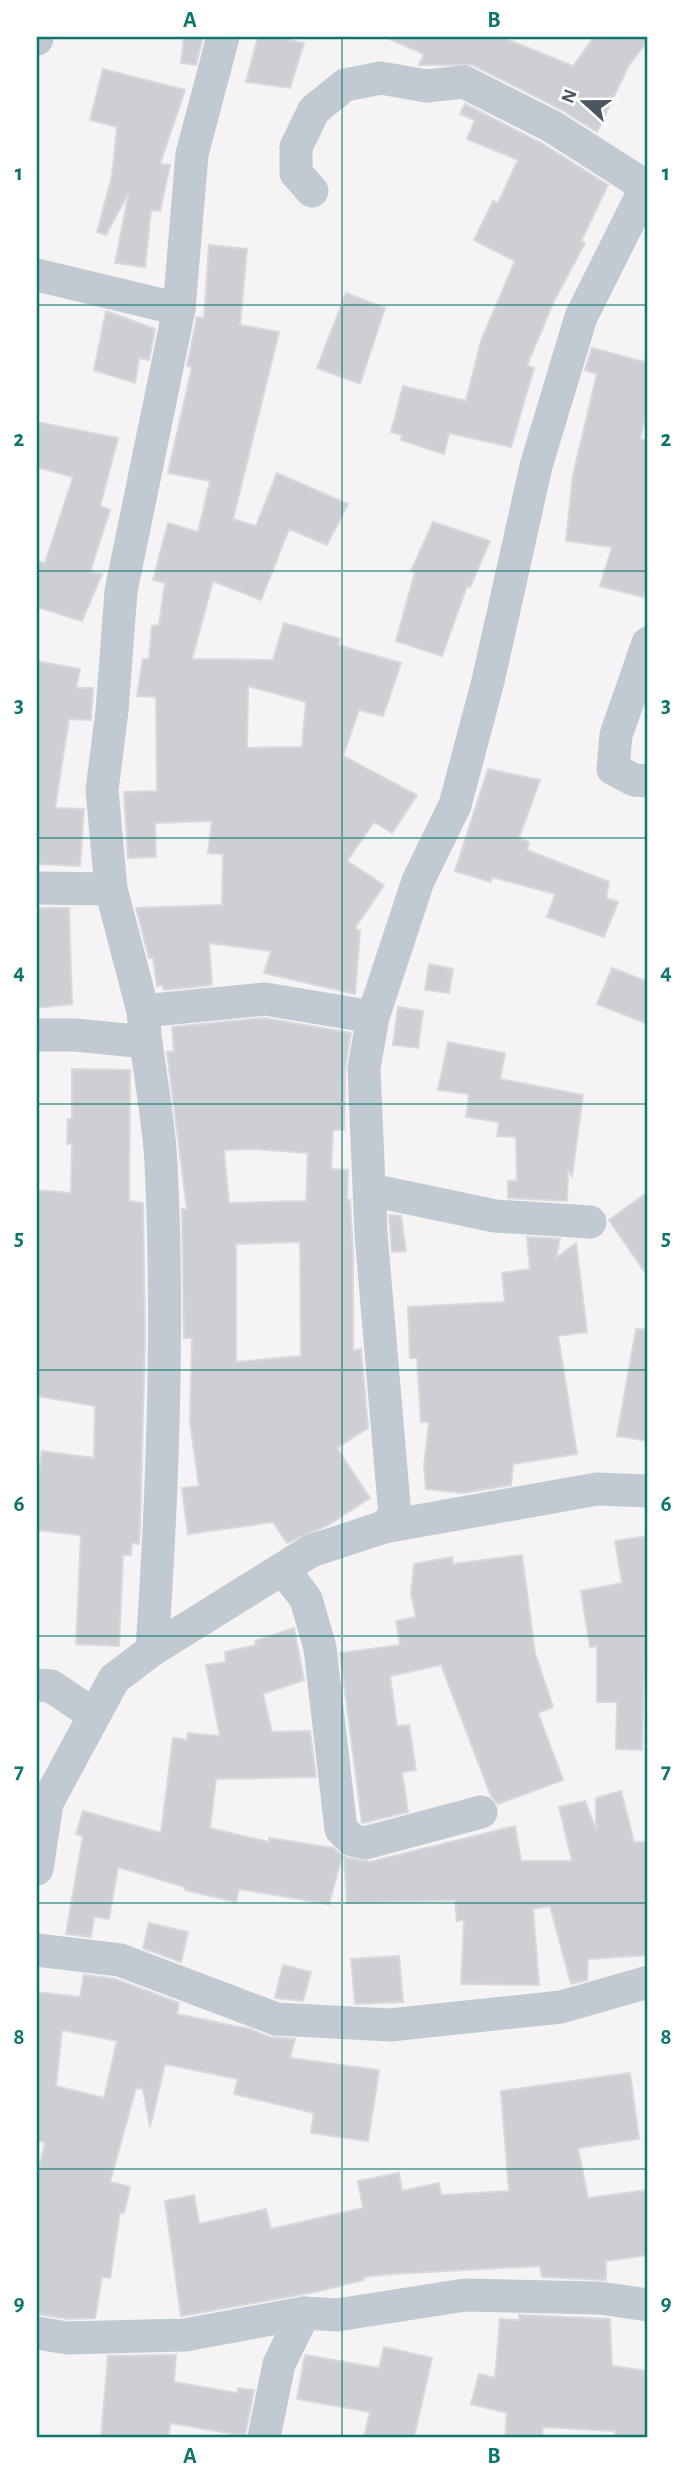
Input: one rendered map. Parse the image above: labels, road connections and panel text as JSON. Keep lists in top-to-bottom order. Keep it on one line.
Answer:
{"north":"left","grid":{"columns":["A","B"],"rows":["1","2","3","4","5","6","7","8","9"]}}
